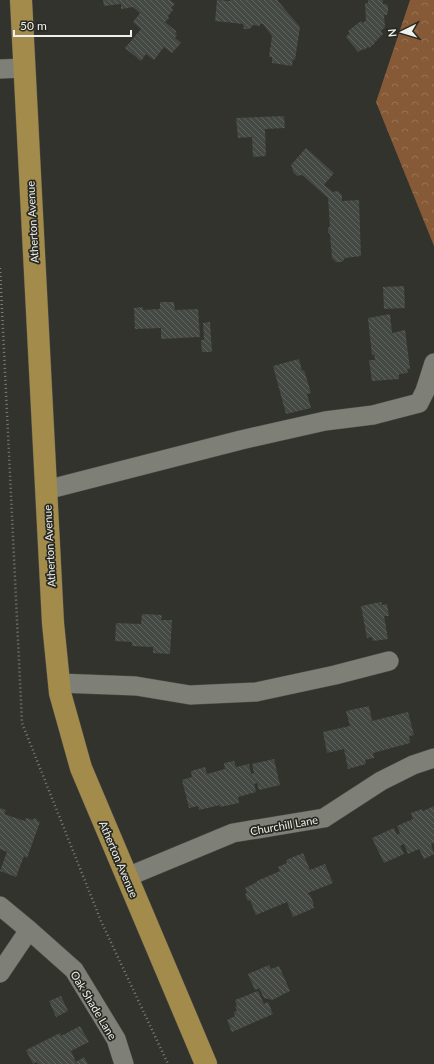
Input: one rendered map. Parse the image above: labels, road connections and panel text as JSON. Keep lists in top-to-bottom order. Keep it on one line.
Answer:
{"streets":{"main road":["Atherton Avenue"],"street":["Churchill Lane","Oak Shade Lane"]},"crossings":[["Atherton Avenue","Churchill Lane"]],"scale_bar":"50 m","north":"left"}
